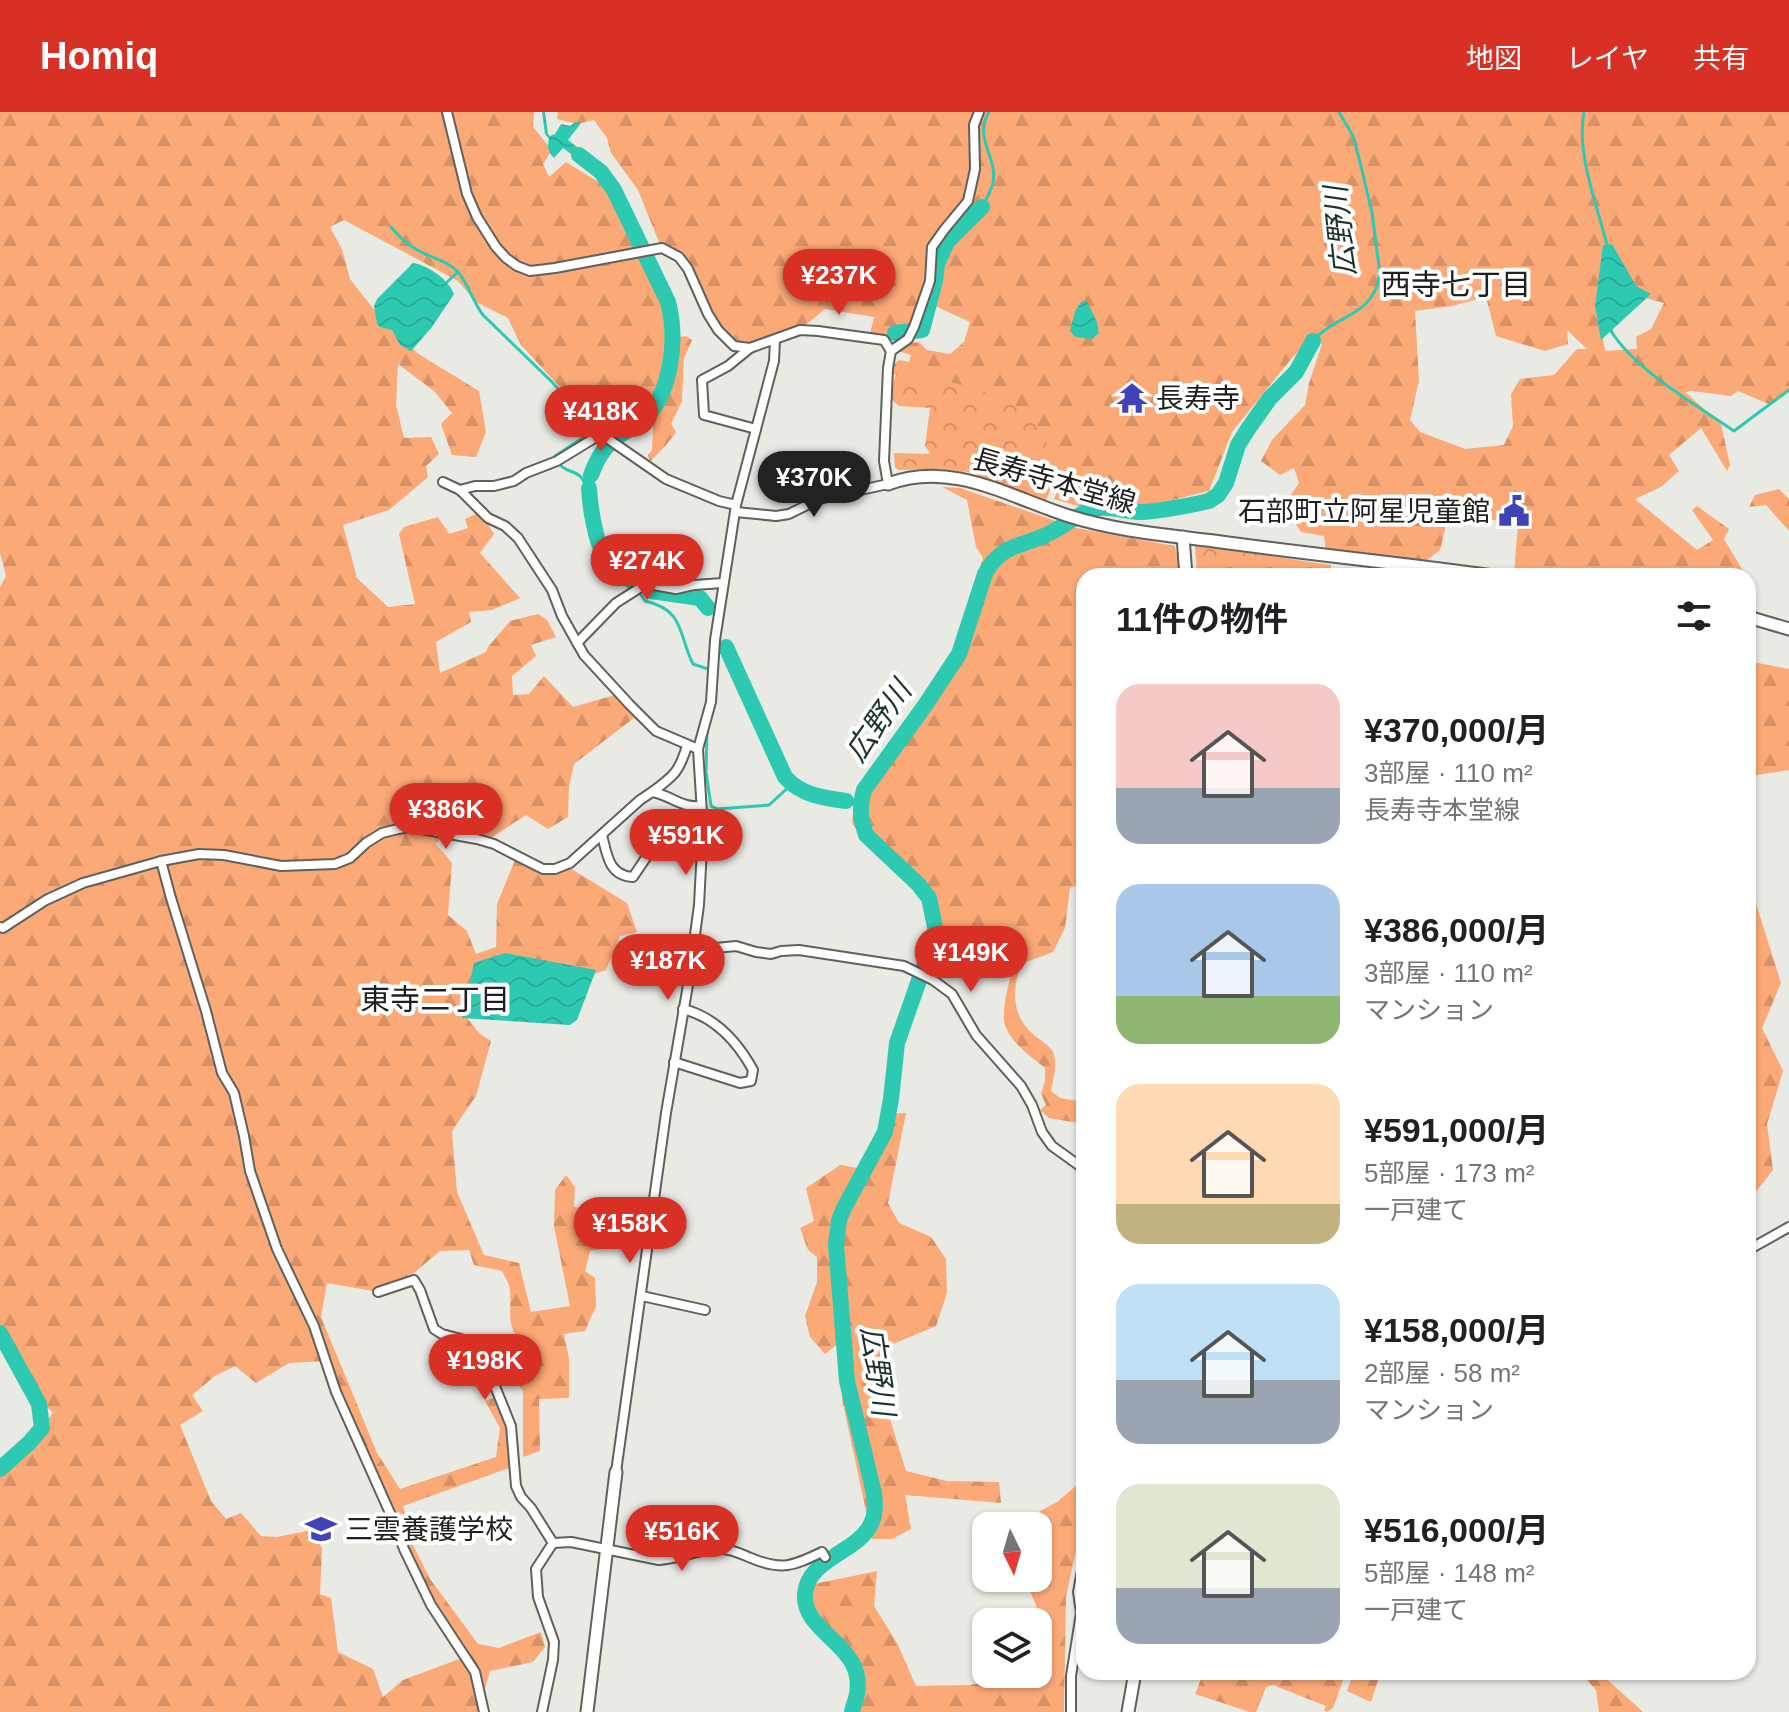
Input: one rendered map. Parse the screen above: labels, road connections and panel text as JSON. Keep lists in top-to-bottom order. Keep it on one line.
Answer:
{"streets":{"main road":["長寿寺本堂線"]},"districts":["西寺七丁目","東寺二丁目"],"water":["広野川"],"places":{"temple":["長寿寺"],"public building":["石部町立阿星児童館"],"school or university":["三雲養護学校"]},"north":"bottom","page":{"header":"Homiq","nav":["地図","レイヤ","共有"],"price":["¥237K","¥418K","¥370K","¥274K","¥386K","¥591K","¥149K","¥187K","¥158K","¥198K","¥516K"],"heading":"11件の物件","list":[{"name":"¥370,000/月","note":"3部屋 · 110 m² · 長寿寺本堂線"},{"name":"¥386,000/月","note":"3部屋 · 110 m² · マンション"},{"name":"¥591,000/月","note":"5部屋 · 173 m² · 一戸建て"},{"name":"¥158,000/月","note":"2部屋 · 58 m² · マンション"},{"name":"¥516,000/月","note":"5部屋 · 148 m² · 一戸建て"}]}}
